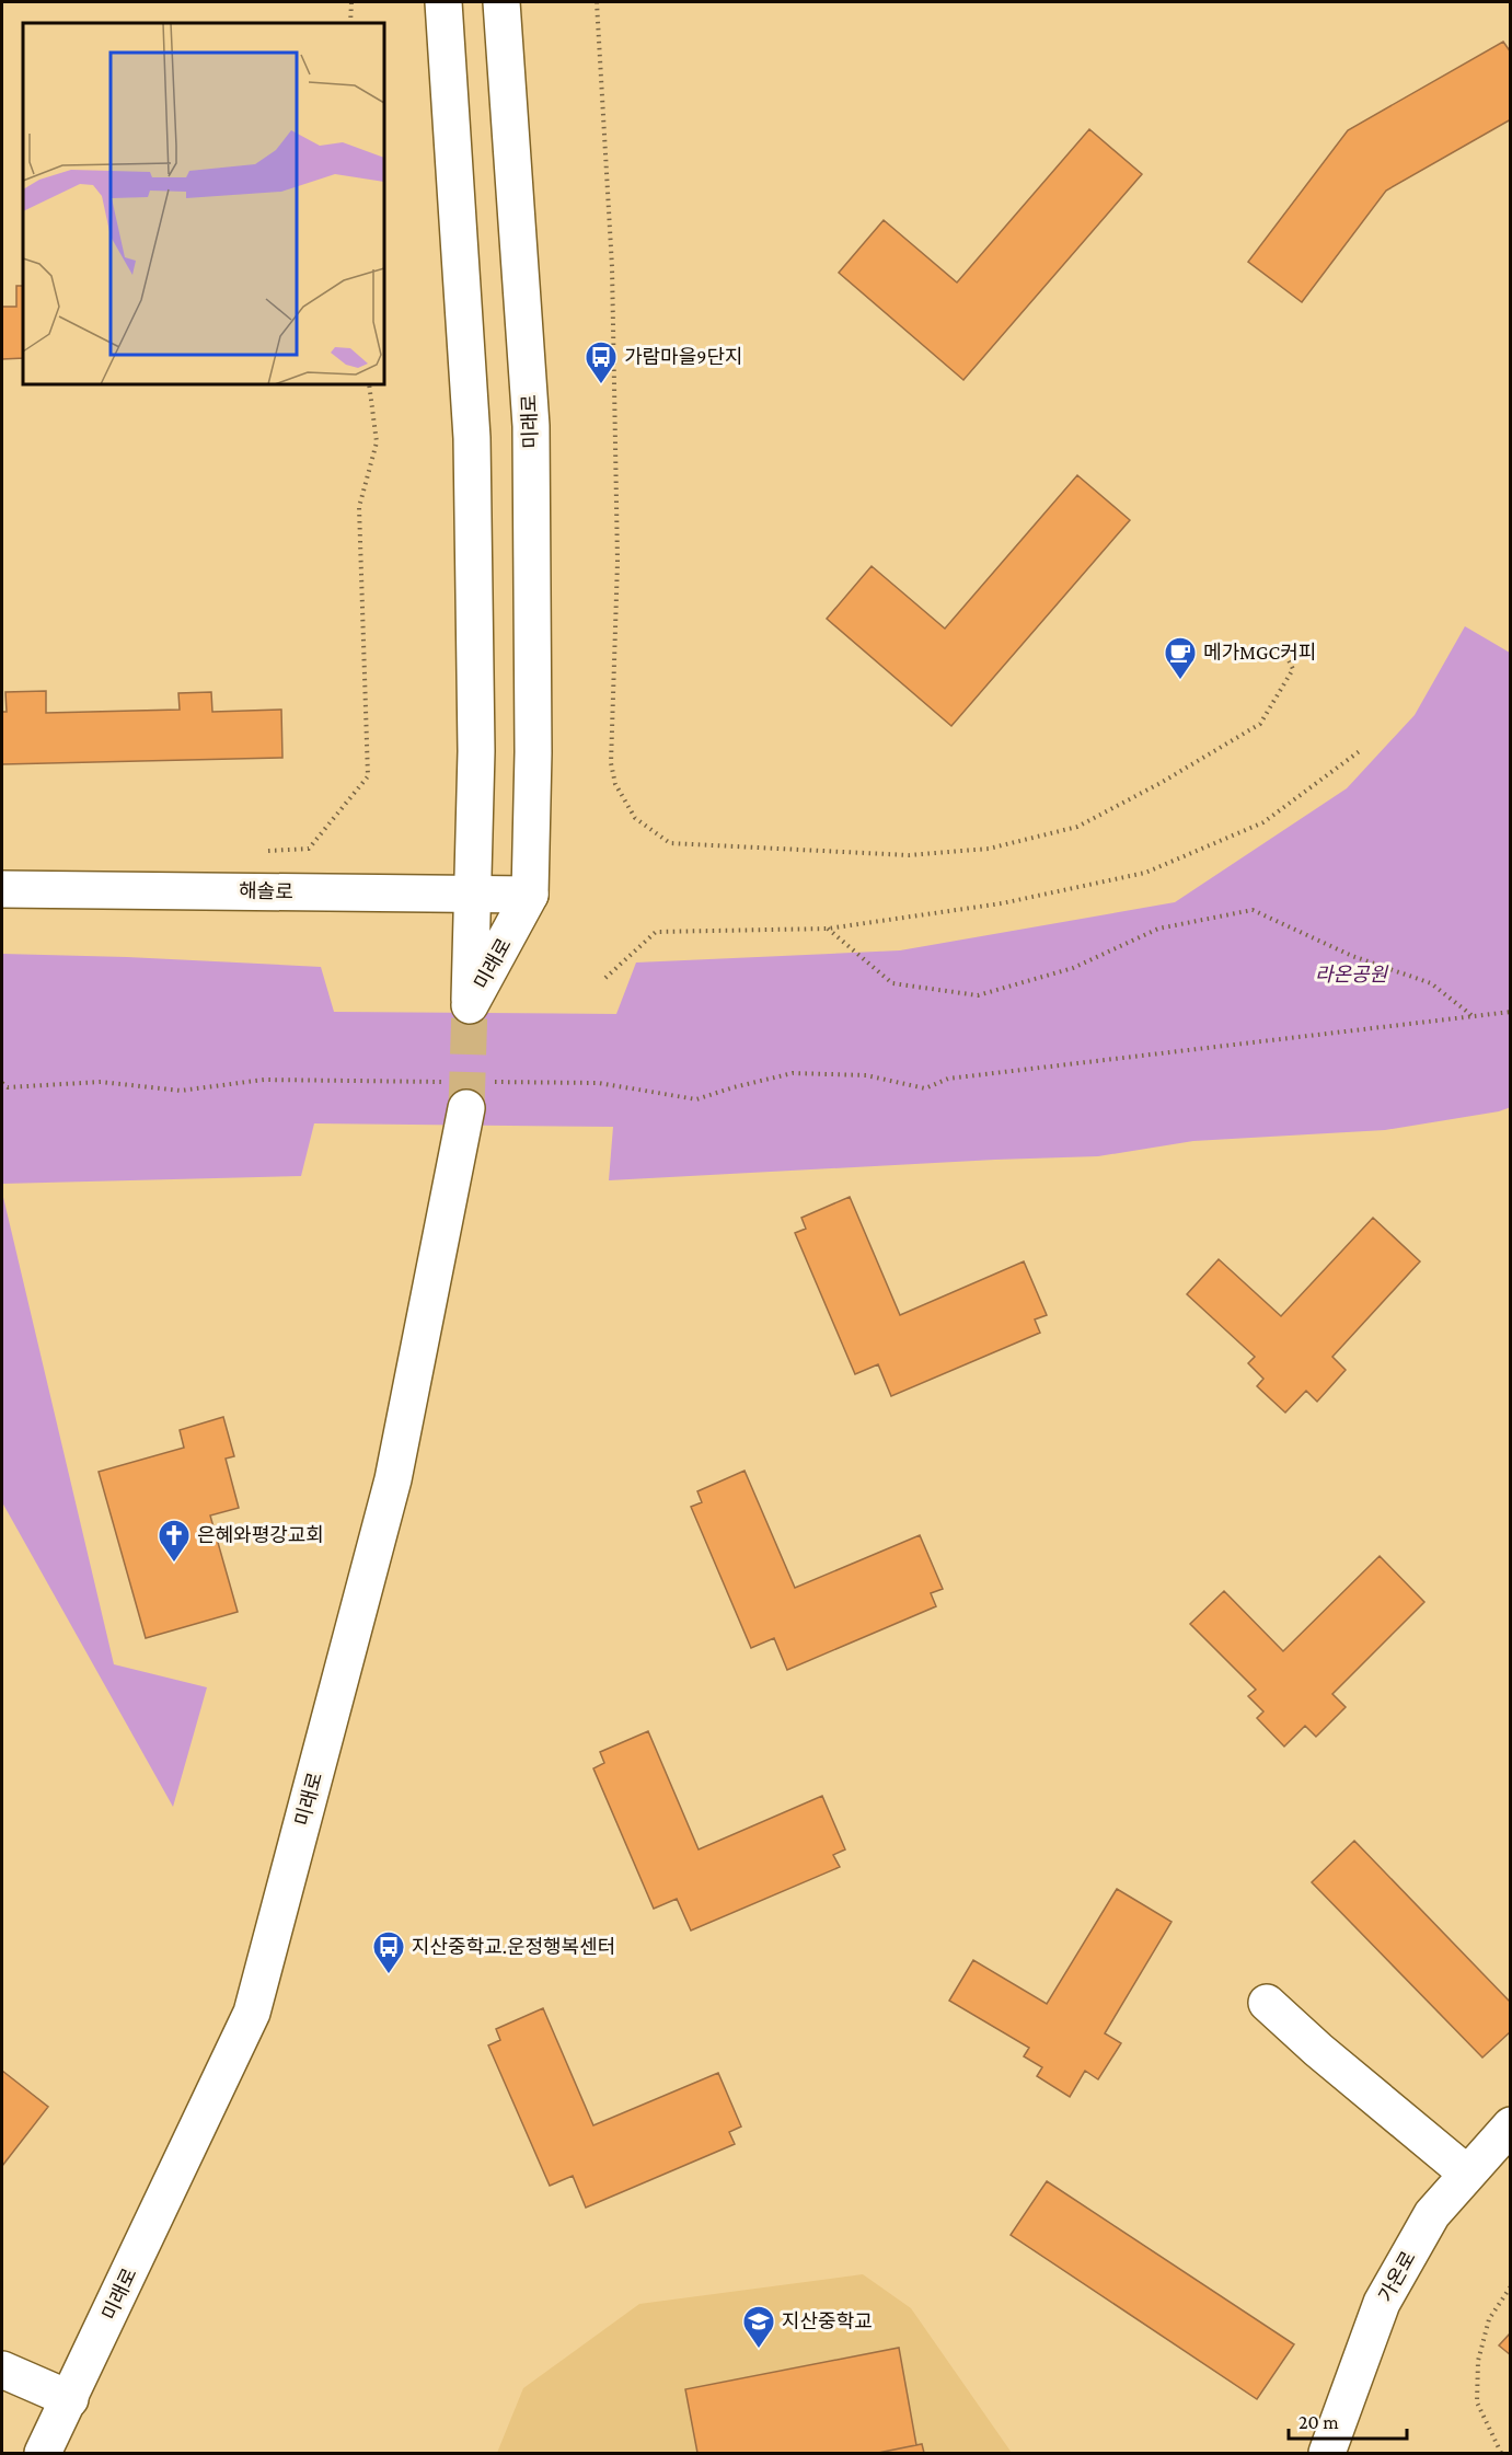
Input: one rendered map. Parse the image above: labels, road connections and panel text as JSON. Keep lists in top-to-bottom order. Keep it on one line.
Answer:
{"streets":{"main road":["미래로","해솔로","가온로"]},"crossings":[["미래로","해솔로"]],"parks":["라온공원"],"places":{"bus stop":["가람마을9단지","지산중학교.운정행복센터"],"cafe":["메가MGC커피"],"church":["은혜와평강교회"],"school or university":["지산중학교"]},"scale_bar":"20 m"}
